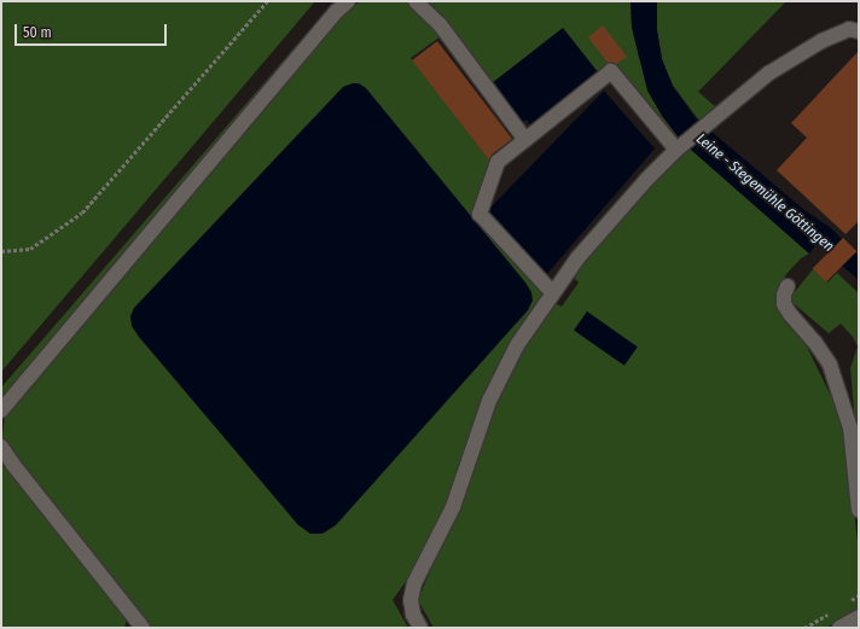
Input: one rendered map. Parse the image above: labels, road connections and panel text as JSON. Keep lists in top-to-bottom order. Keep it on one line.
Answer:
{"water":["Leine - Stegemühle Göttingen"],"scale_bar":"50 m"}
